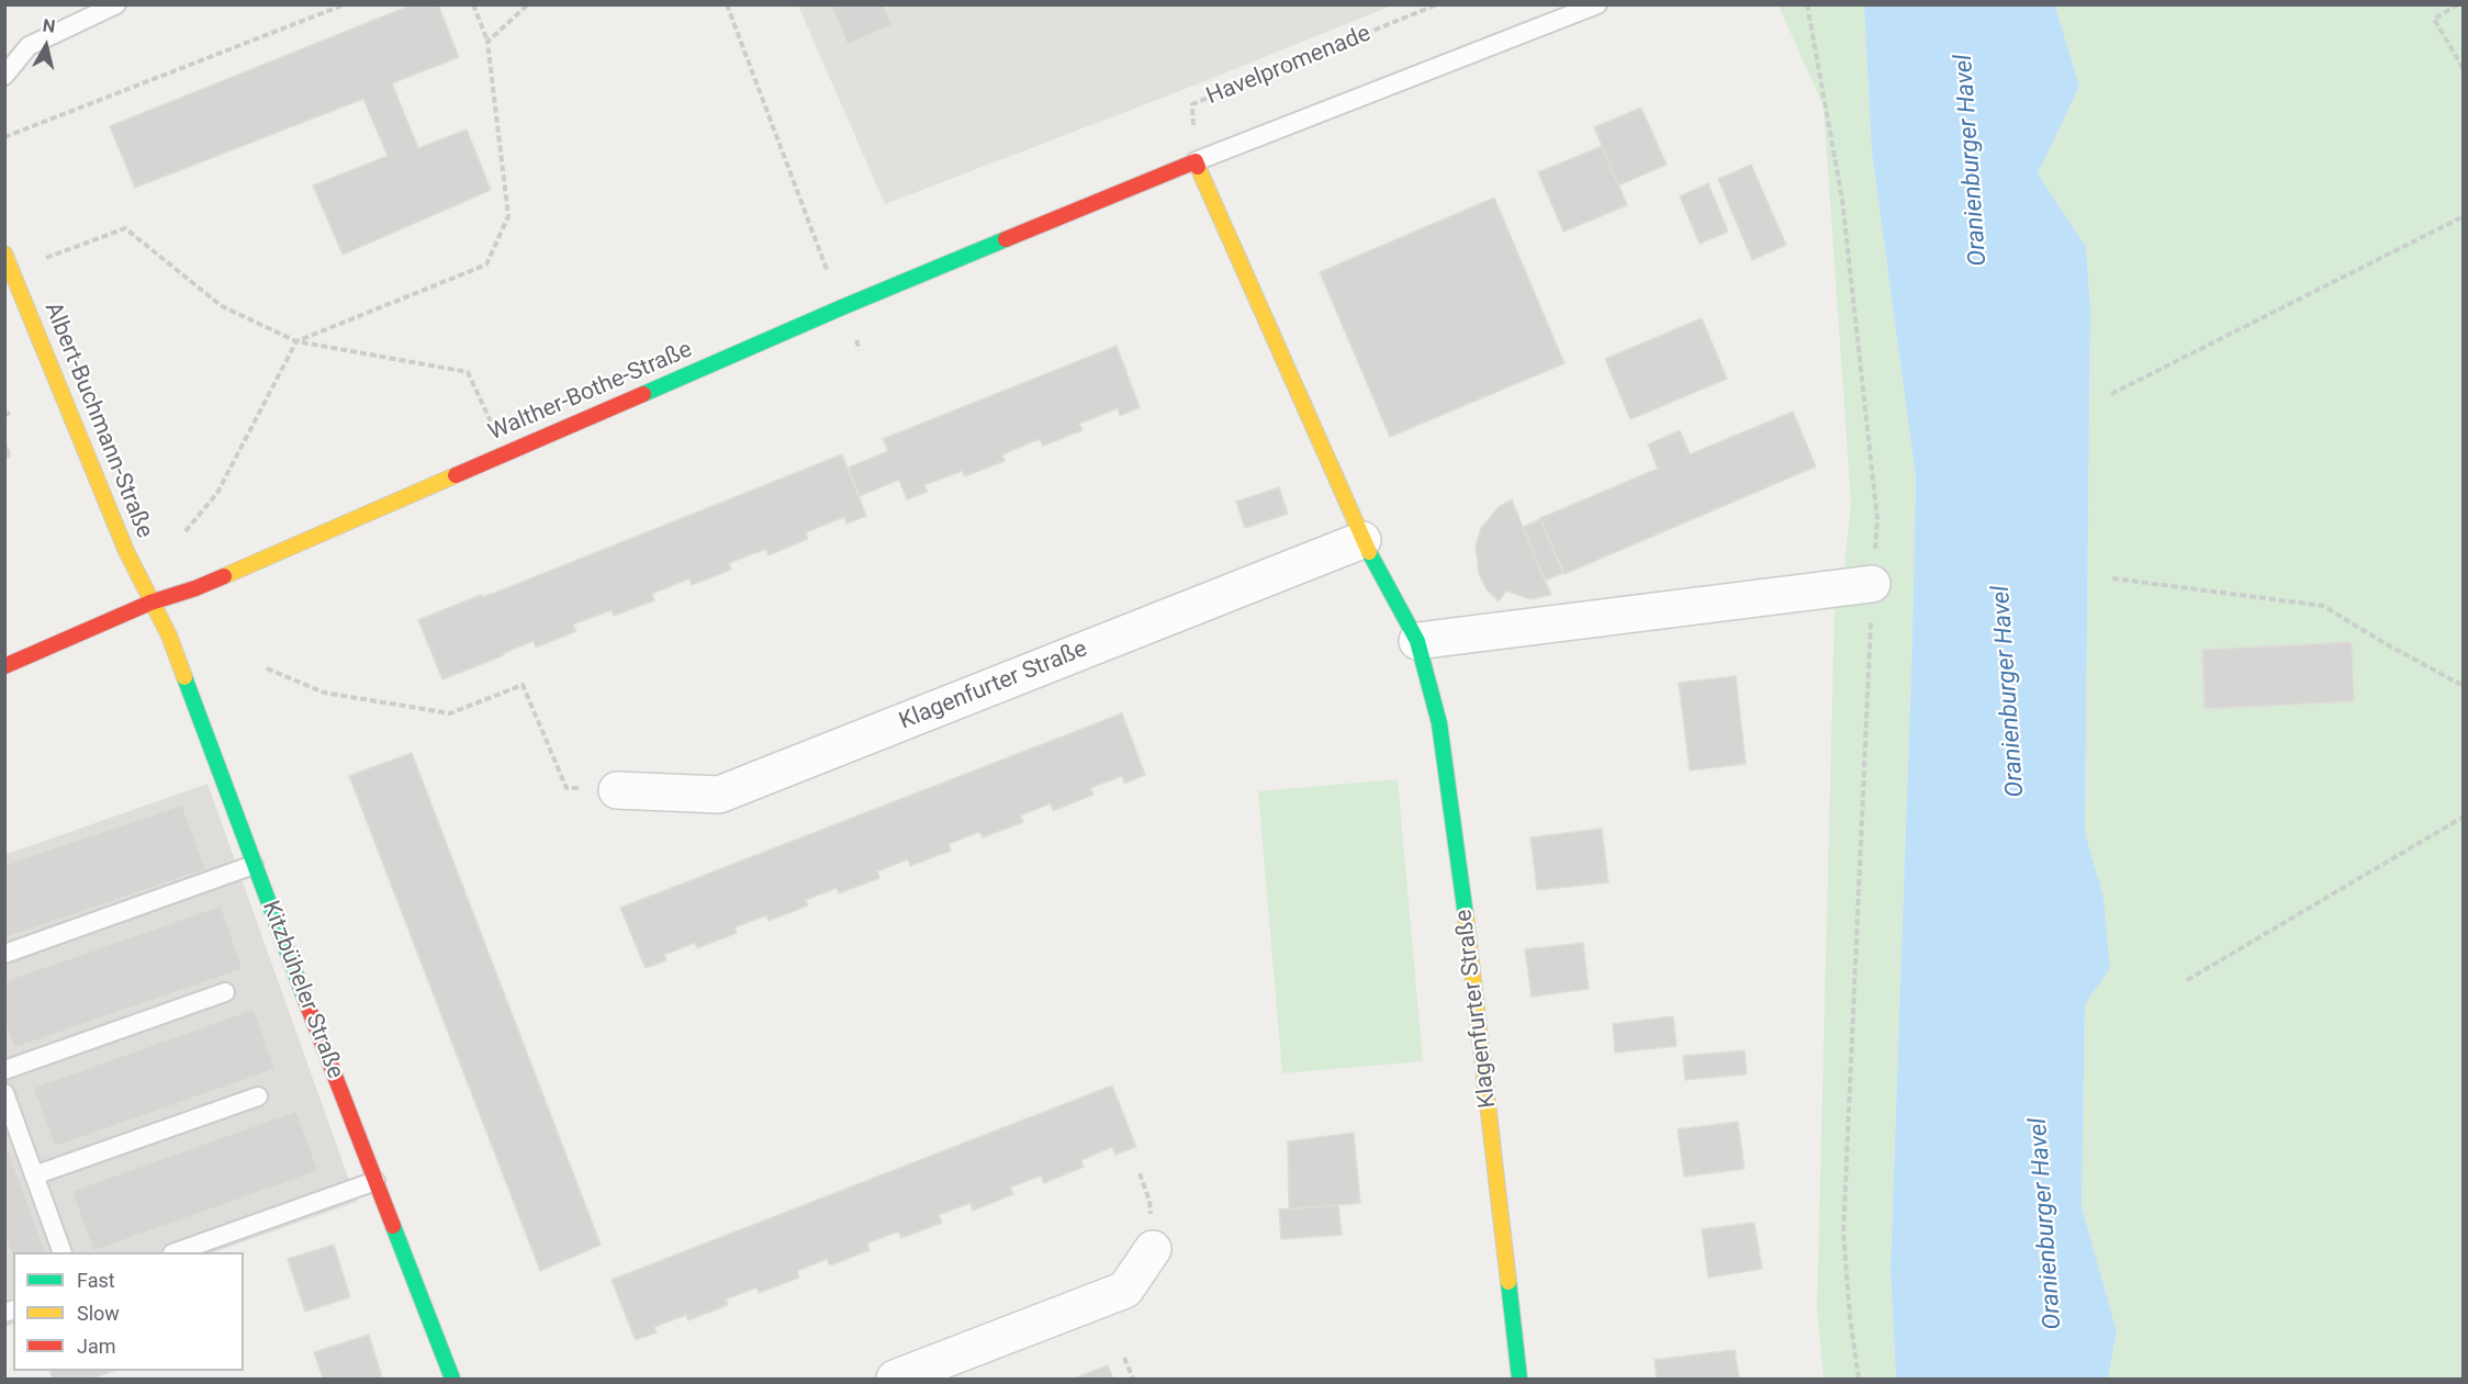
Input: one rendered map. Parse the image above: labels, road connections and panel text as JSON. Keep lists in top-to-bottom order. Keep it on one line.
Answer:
{"streets":{"street":["Walther-Bothe-Straße","Albert-Buchmann-Straße","Klagenfurter Straße","Kitzbüheler Straße"],"path":["Havelpromenade"]},"crossings":[["Havelpromenade","Walther-Bothe-Straße"],["Havelpromenade","Klagenfurter Straße"],["Walther-Bothe-Straße","Albert-Buchmann-Straße"],["Walther-Bothe-Straße","Klagenfurter Straße"],["Walther-Bothe-Straße","Kitzbüheler Straße"],["Albert-Buchmann-Straße","Kitzbüheler Straße"]],"water":["Oranienburger Havel"],"legend":["Fast","Slow","Jam"],"north":"top"}
